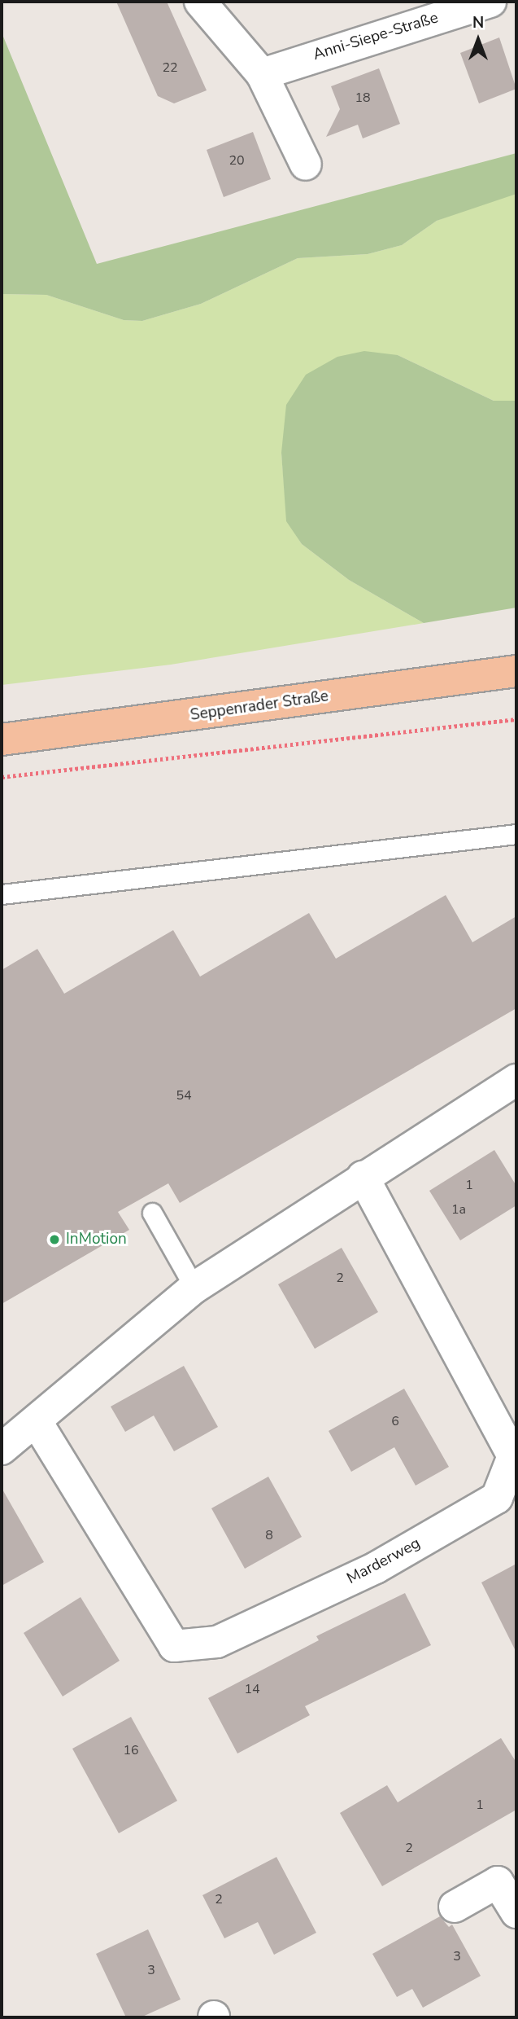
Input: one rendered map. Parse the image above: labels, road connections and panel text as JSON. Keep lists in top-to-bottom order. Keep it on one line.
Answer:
{"streets":{"main road":["Seppenrader Straße"],"street":["Anni-Siepe-Straße","Marderweg"]},"places":["InMotion"],"house_numbers":["22","18","20","54","1","1a","2","6","8","14","16","1","2","2","3","3"],"north":"top"}
